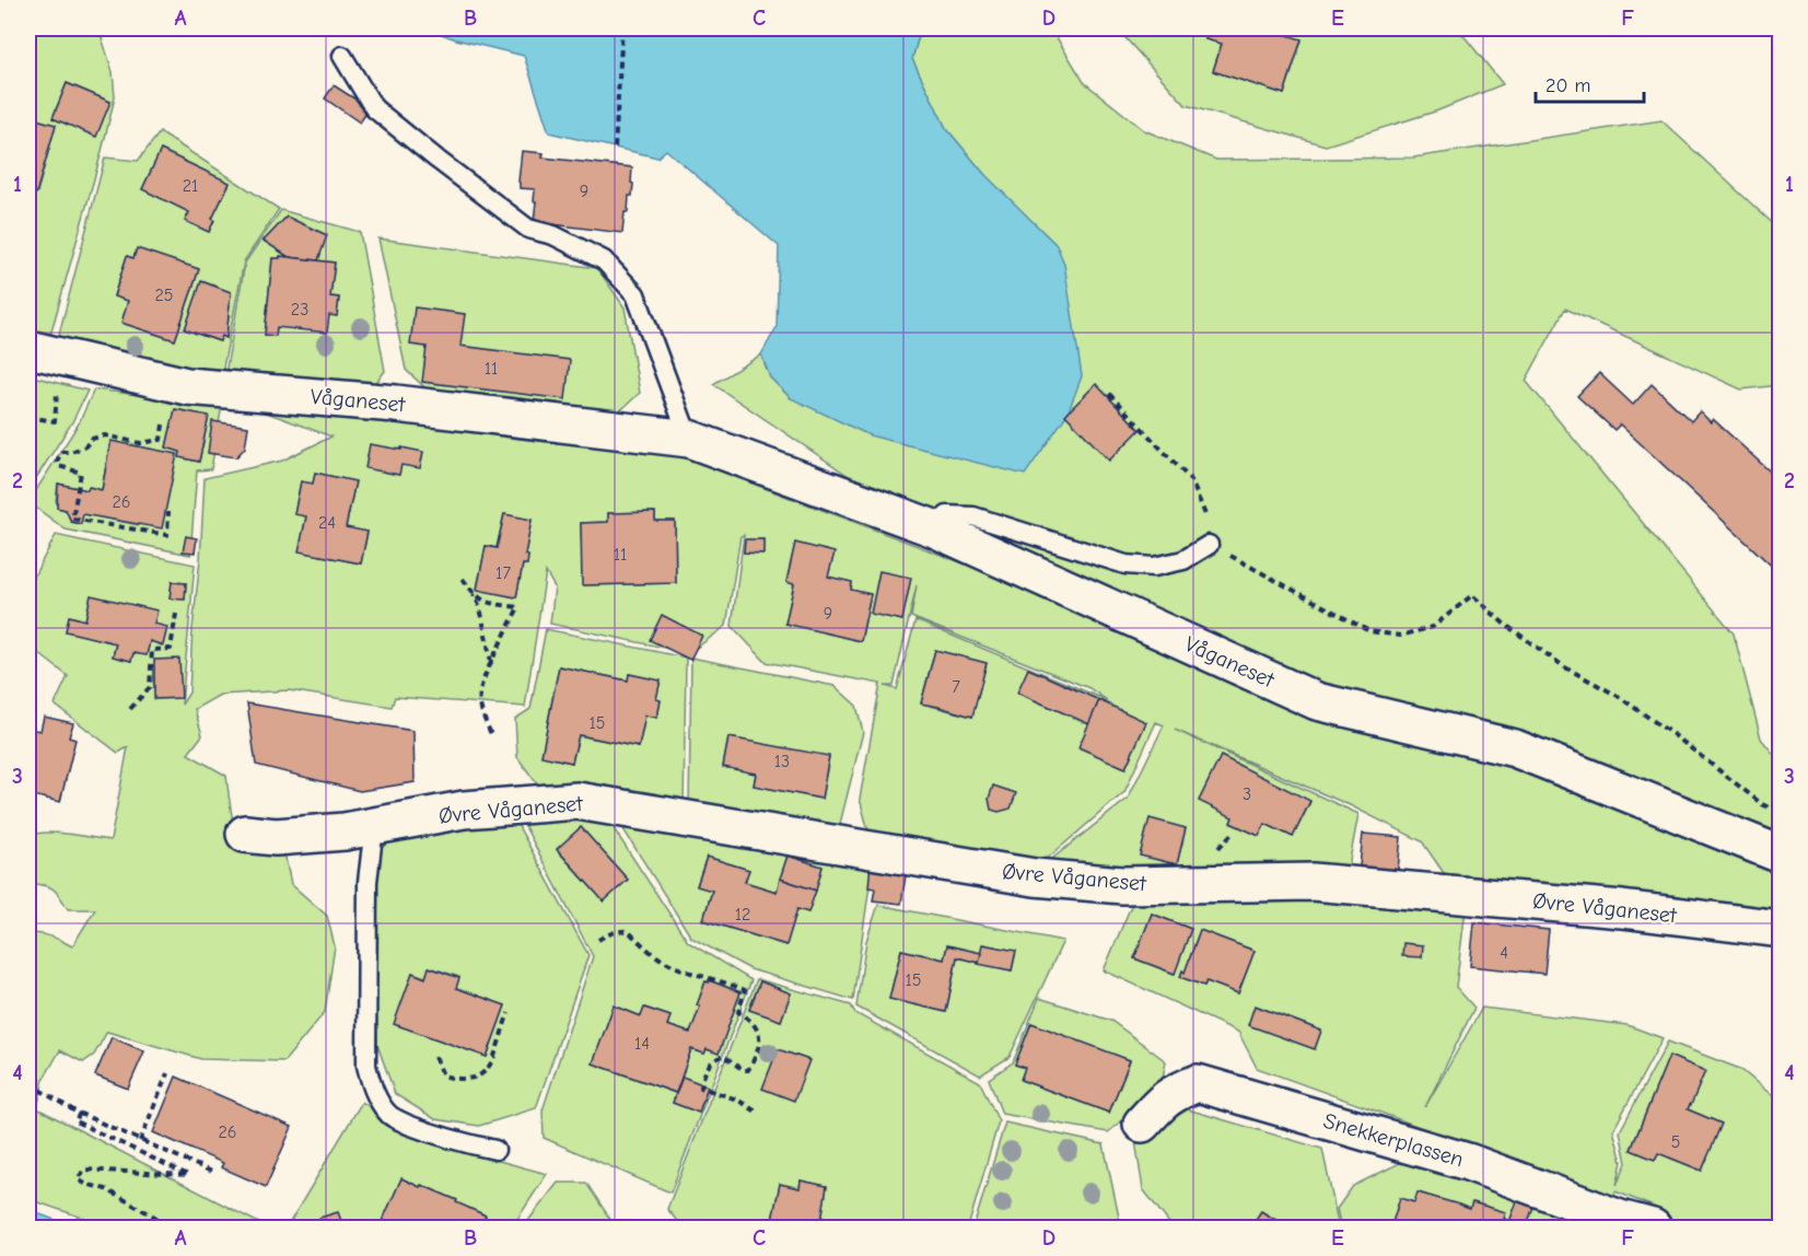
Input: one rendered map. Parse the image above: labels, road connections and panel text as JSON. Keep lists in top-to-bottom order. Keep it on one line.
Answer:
{"streets":{"street":["Våganeset","Øvre Våganeset","Snekkerplassen"]},"house_numbers":["21","9","25","23","11","26","24","11","17","9","7","15","13","3","12","4","15","14","26","5"],"scale_bar":"20 m","grid":{"columns":["A","B","C","D","E","F"],"rows":["1","2","3","4"]}}
